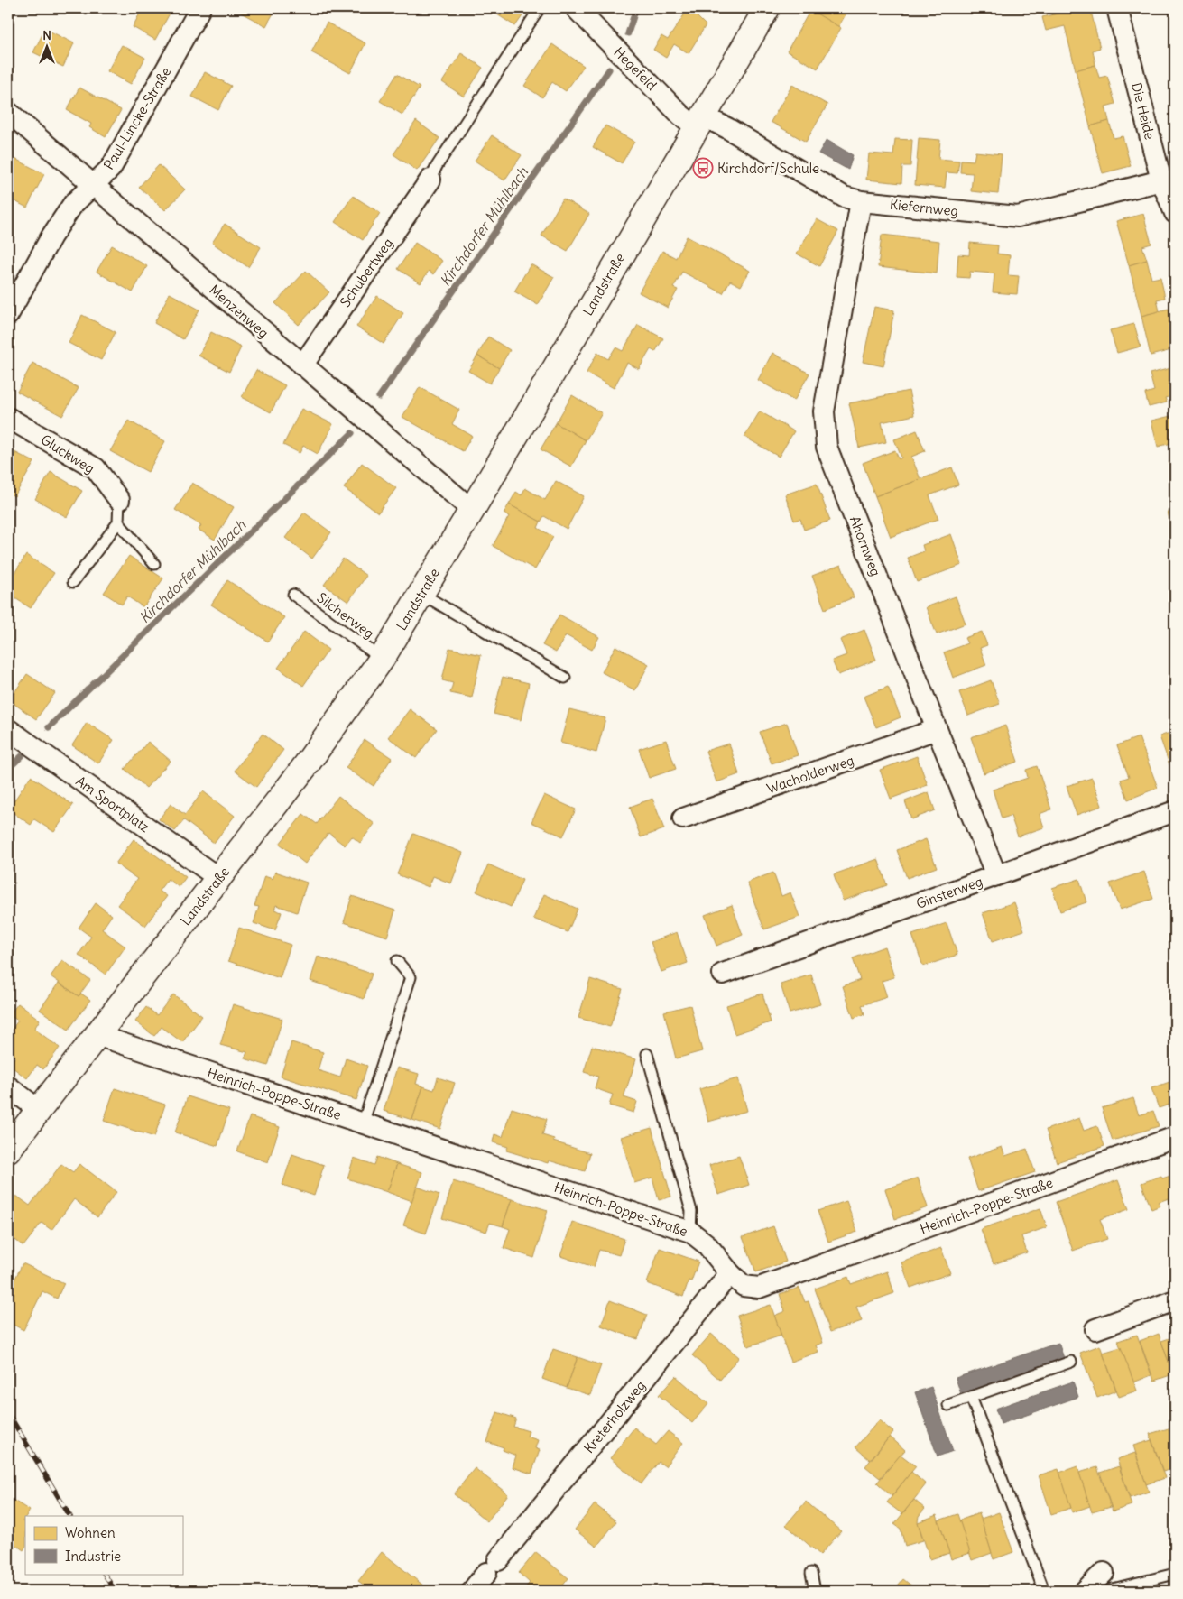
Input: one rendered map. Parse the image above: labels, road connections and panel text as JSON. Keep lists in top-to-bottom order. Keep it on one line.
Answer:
{"streets":{"street":["Hegefeld","Die Heide","Paul-Lincke-Straße","Kiefernweg","Schubertweg","Landstraße","Menzenweg","Gluckweg","Ahornweg","Wacholderweg","Am Sportplatz","Ginsterweg","Heinrich-Poppe-Straße","Kreterholzweg"],"lane":["Silcherweg"]},"crossings":[["Hegefeld","Kiefernweg"],["Hegefeld","Landstraße"],["Die Heide","Kiefernweg"],["Paul-Lincke-Straße","Menzenweg"],["Kiefernweg","Landstraße"],["Kiefernweg","Ahornweg"],["Schubertweg","Menzenweg"],["Landstraße","Menzenweg"],["Landstraße","Silcherweg"],["Landstraße","Am Sportplatz"],["Landstraße","Heinrich-Poppe-Straße"],["Ahornweg","Wacholderweg"],["Ahornweg","Ginsterweg"],["Heinrich-Poppe-Straße","Kreterholzweg"]],"water":["Kirchdorfer Mühlbach"],"places":{"bus stop":["Kirchdorf/Schule"]},"legend":["Wohnen","Industrie"],"north":"top"}
